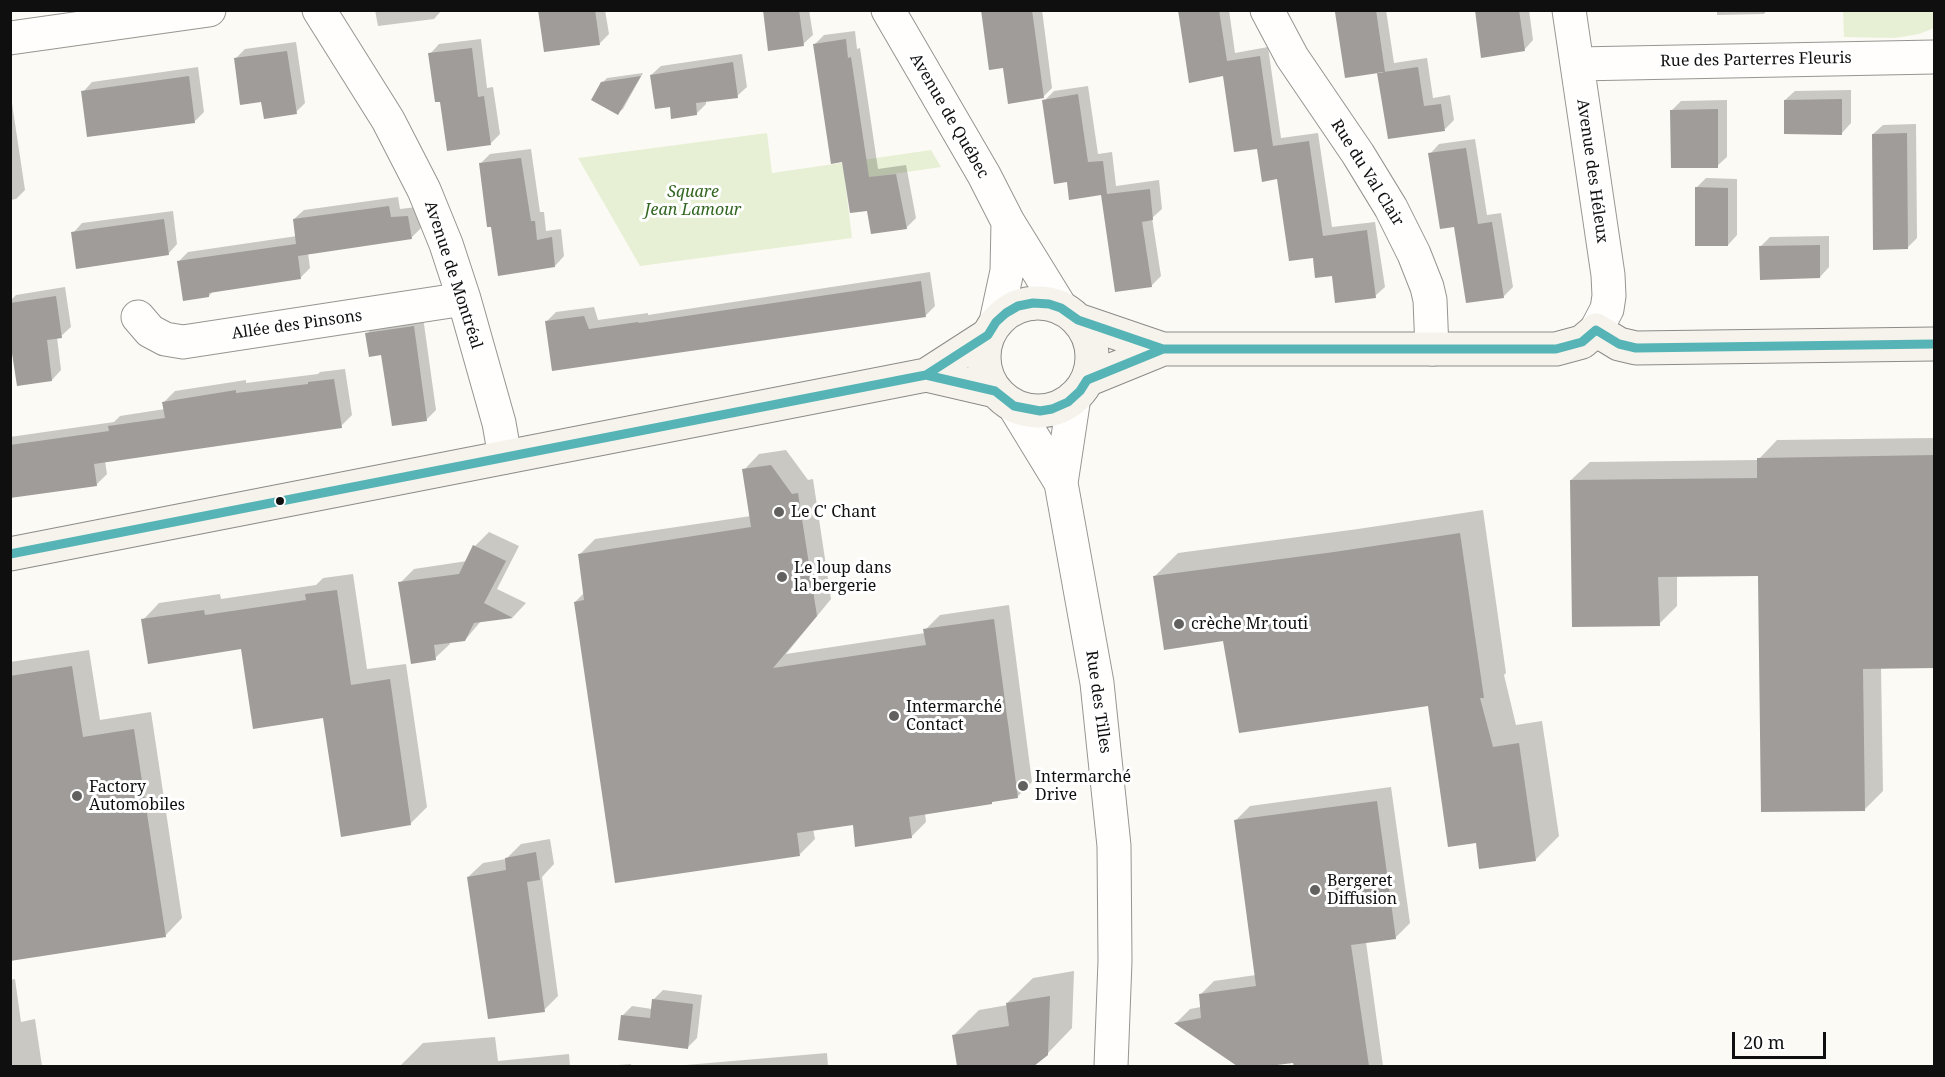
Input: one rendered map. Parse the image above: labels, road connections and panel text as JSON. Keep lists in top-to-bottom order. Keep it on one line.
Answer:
{"streets":{"street":["Rue des Parterres Fleuris","Avenue de Québec","Avenue des Héleux","Rue du Val Clair","Avenue de Montréal","Allée des Pinsons","Rue des Tilles"]},"crossings":[["Rue des Parterres Fleuris","Avenue des Héleux"],["Avenue de Québec","Rue des Tilles"],["Avenue de Montréal","Allée des Pinsons"]],"parks":["Square Jean Lamour"],"places":["Le C' Chant","Le loup dans la bergerie","crèche Mr touti","Intermarché Contact","Intermarché Drive","Factory Automobiles","Bergeret Diffusion"],"scale_bar":"20 m"}
